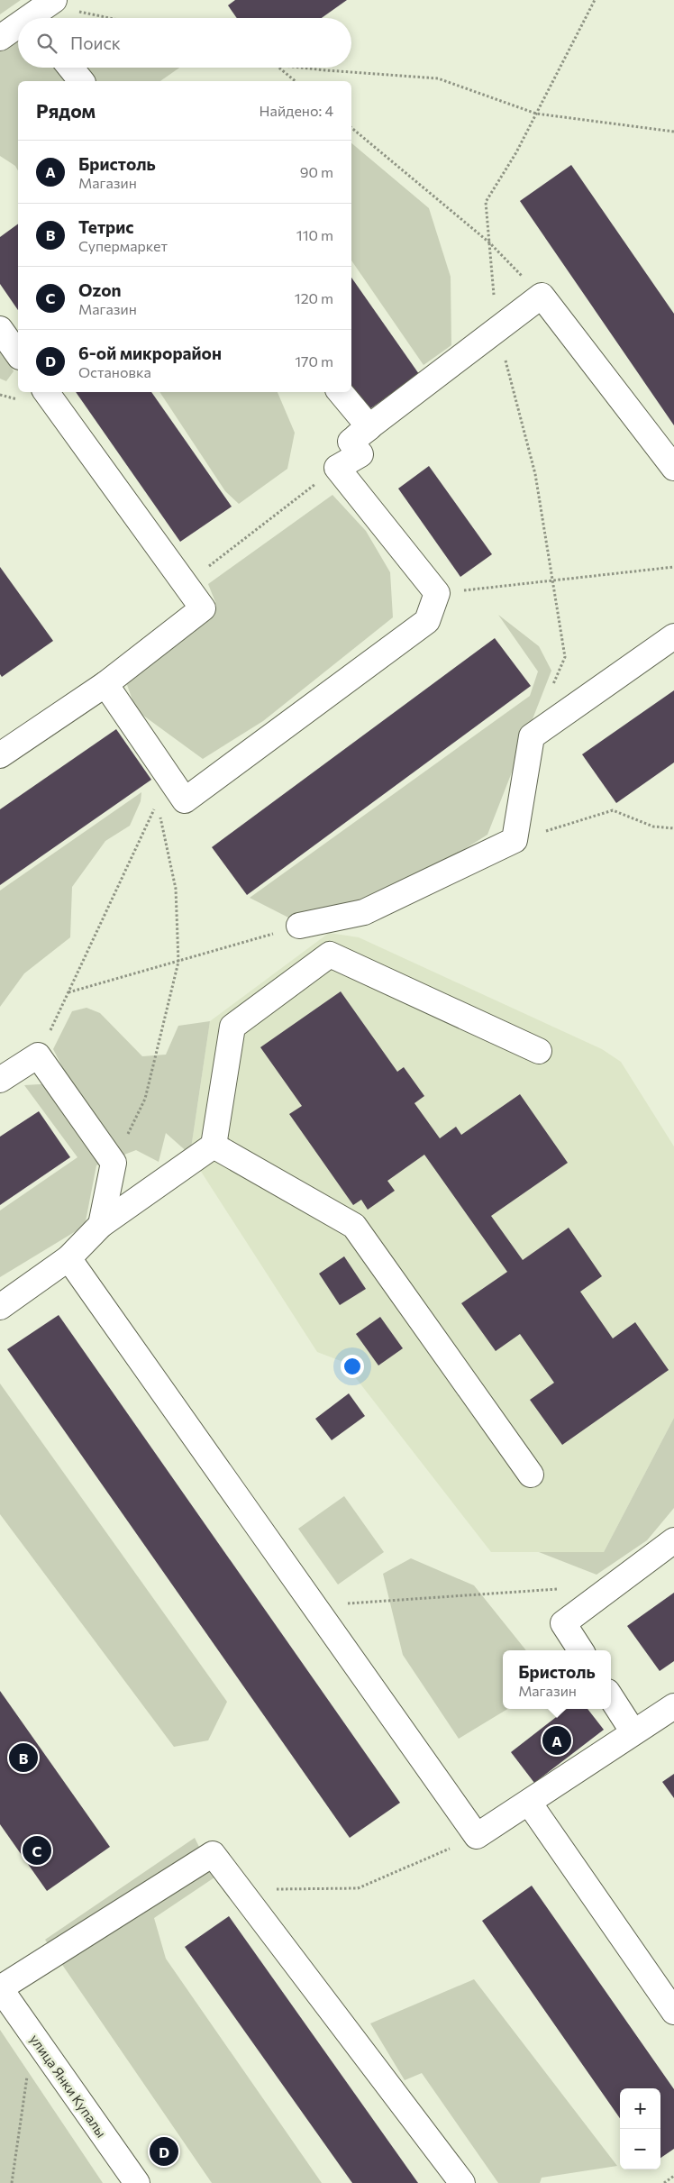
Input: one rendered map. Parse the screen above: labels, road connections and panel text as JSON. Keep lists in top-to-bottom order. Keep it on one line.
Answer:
{"streets":{"street":["улица Янки Купалы"]},"page":{"search":"Поиск","heading":["Рядом","Найдено: 4"],"list":[{"mark":"A","name":"Бристоль","note":"Магазин","value":"90 m"},{"mark":"B","name":"Тетрис","note":"Супермаркет","value":"110 m"},{"mark":"C","name":"Ozon","note":"Магазин","value":"120 m"},{"mark":"D","name":"6-ой микрорайон","note":"Остановка","value":"170 m"}],"popup":["Бристоль","Магазин"],"pins":["A","B","C","D"],"map_buttons":["+","−"]}}
